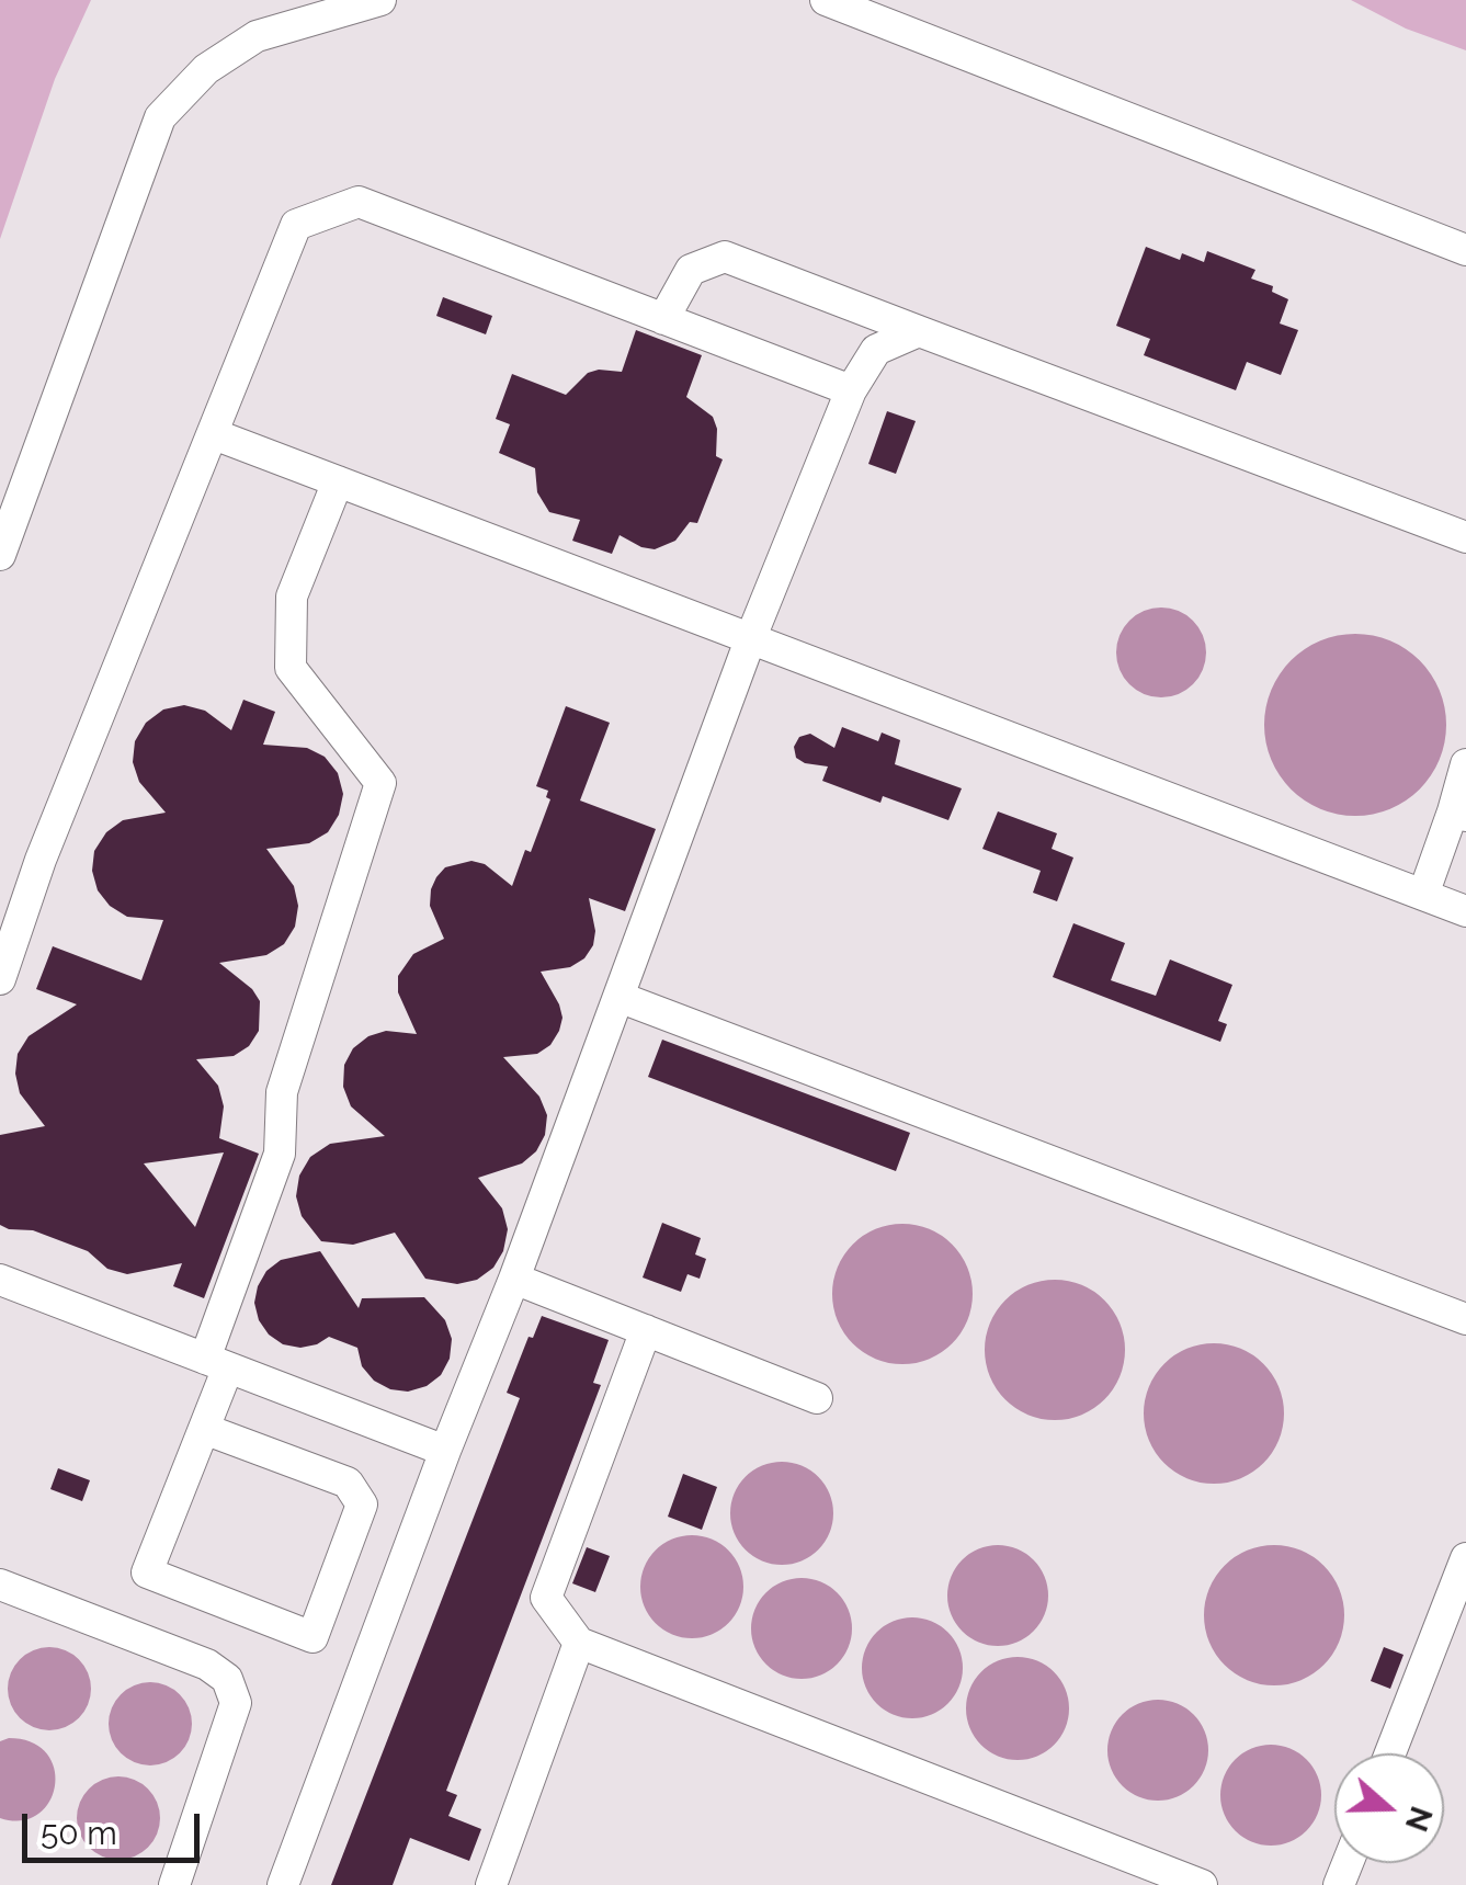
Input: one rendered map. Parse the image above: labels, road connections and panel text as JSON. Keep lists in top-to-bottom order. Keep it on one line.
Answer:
{"scale_bar":"50 m","north":"right"}
